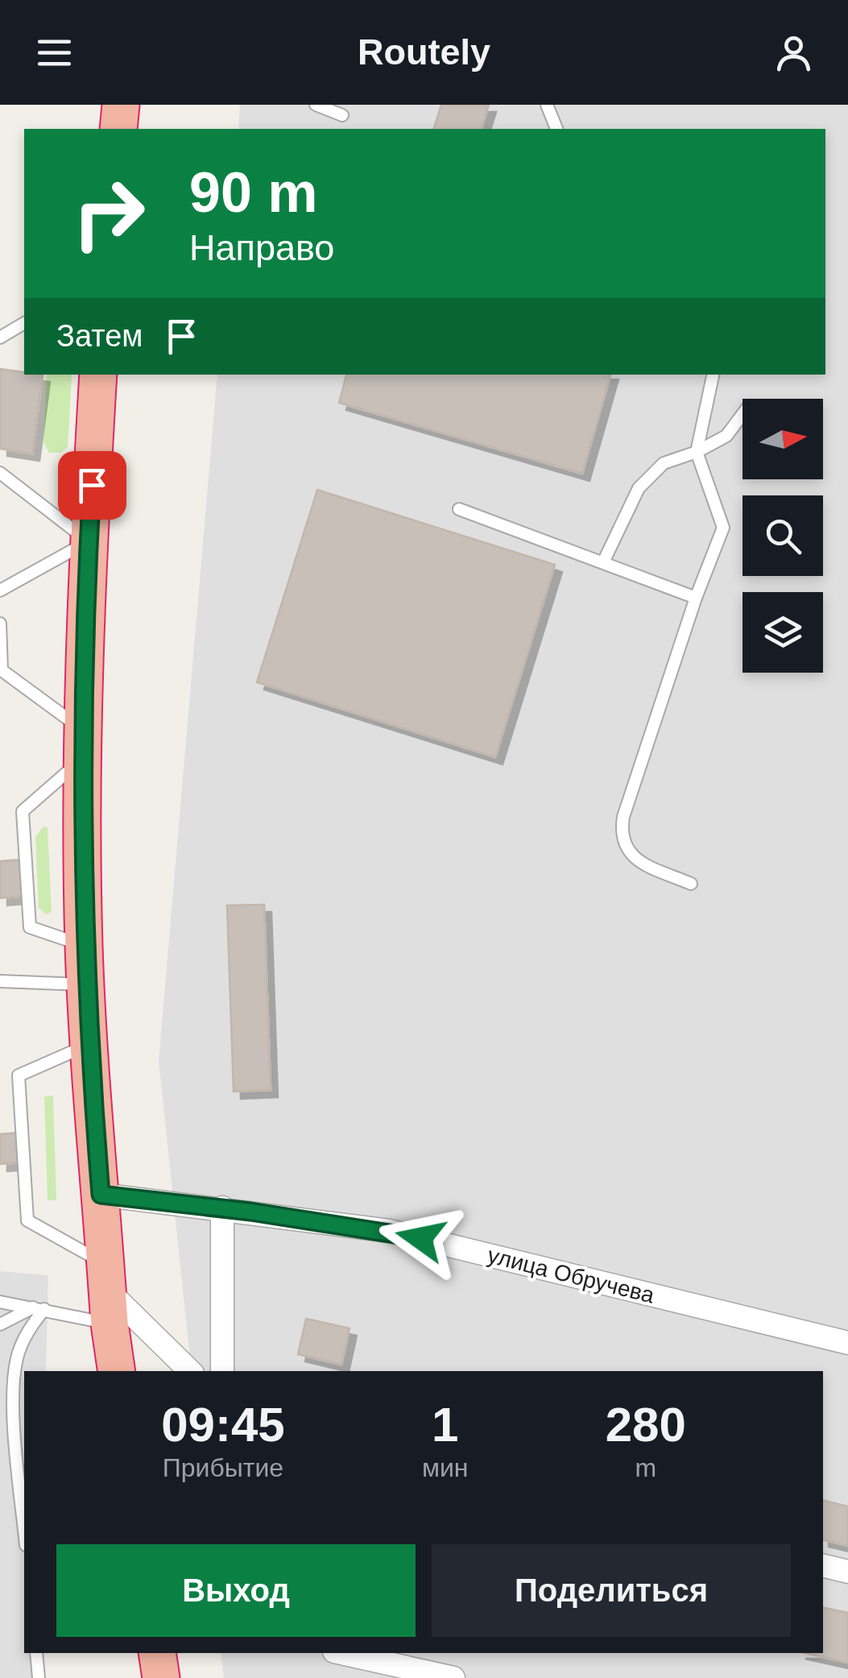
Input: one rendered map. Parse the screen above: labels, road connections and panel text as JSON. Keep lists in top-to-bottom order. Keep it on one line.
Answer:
{"streets":{"street":["улица Обручева"]},"north":"right","page":{"header":"Routely","turn":["90 m","Направо"],"then":"Затем","eta":["09:45","Прибытие","1","мин","280","m"],"buttons":["Выход","Поделиться"]}}
